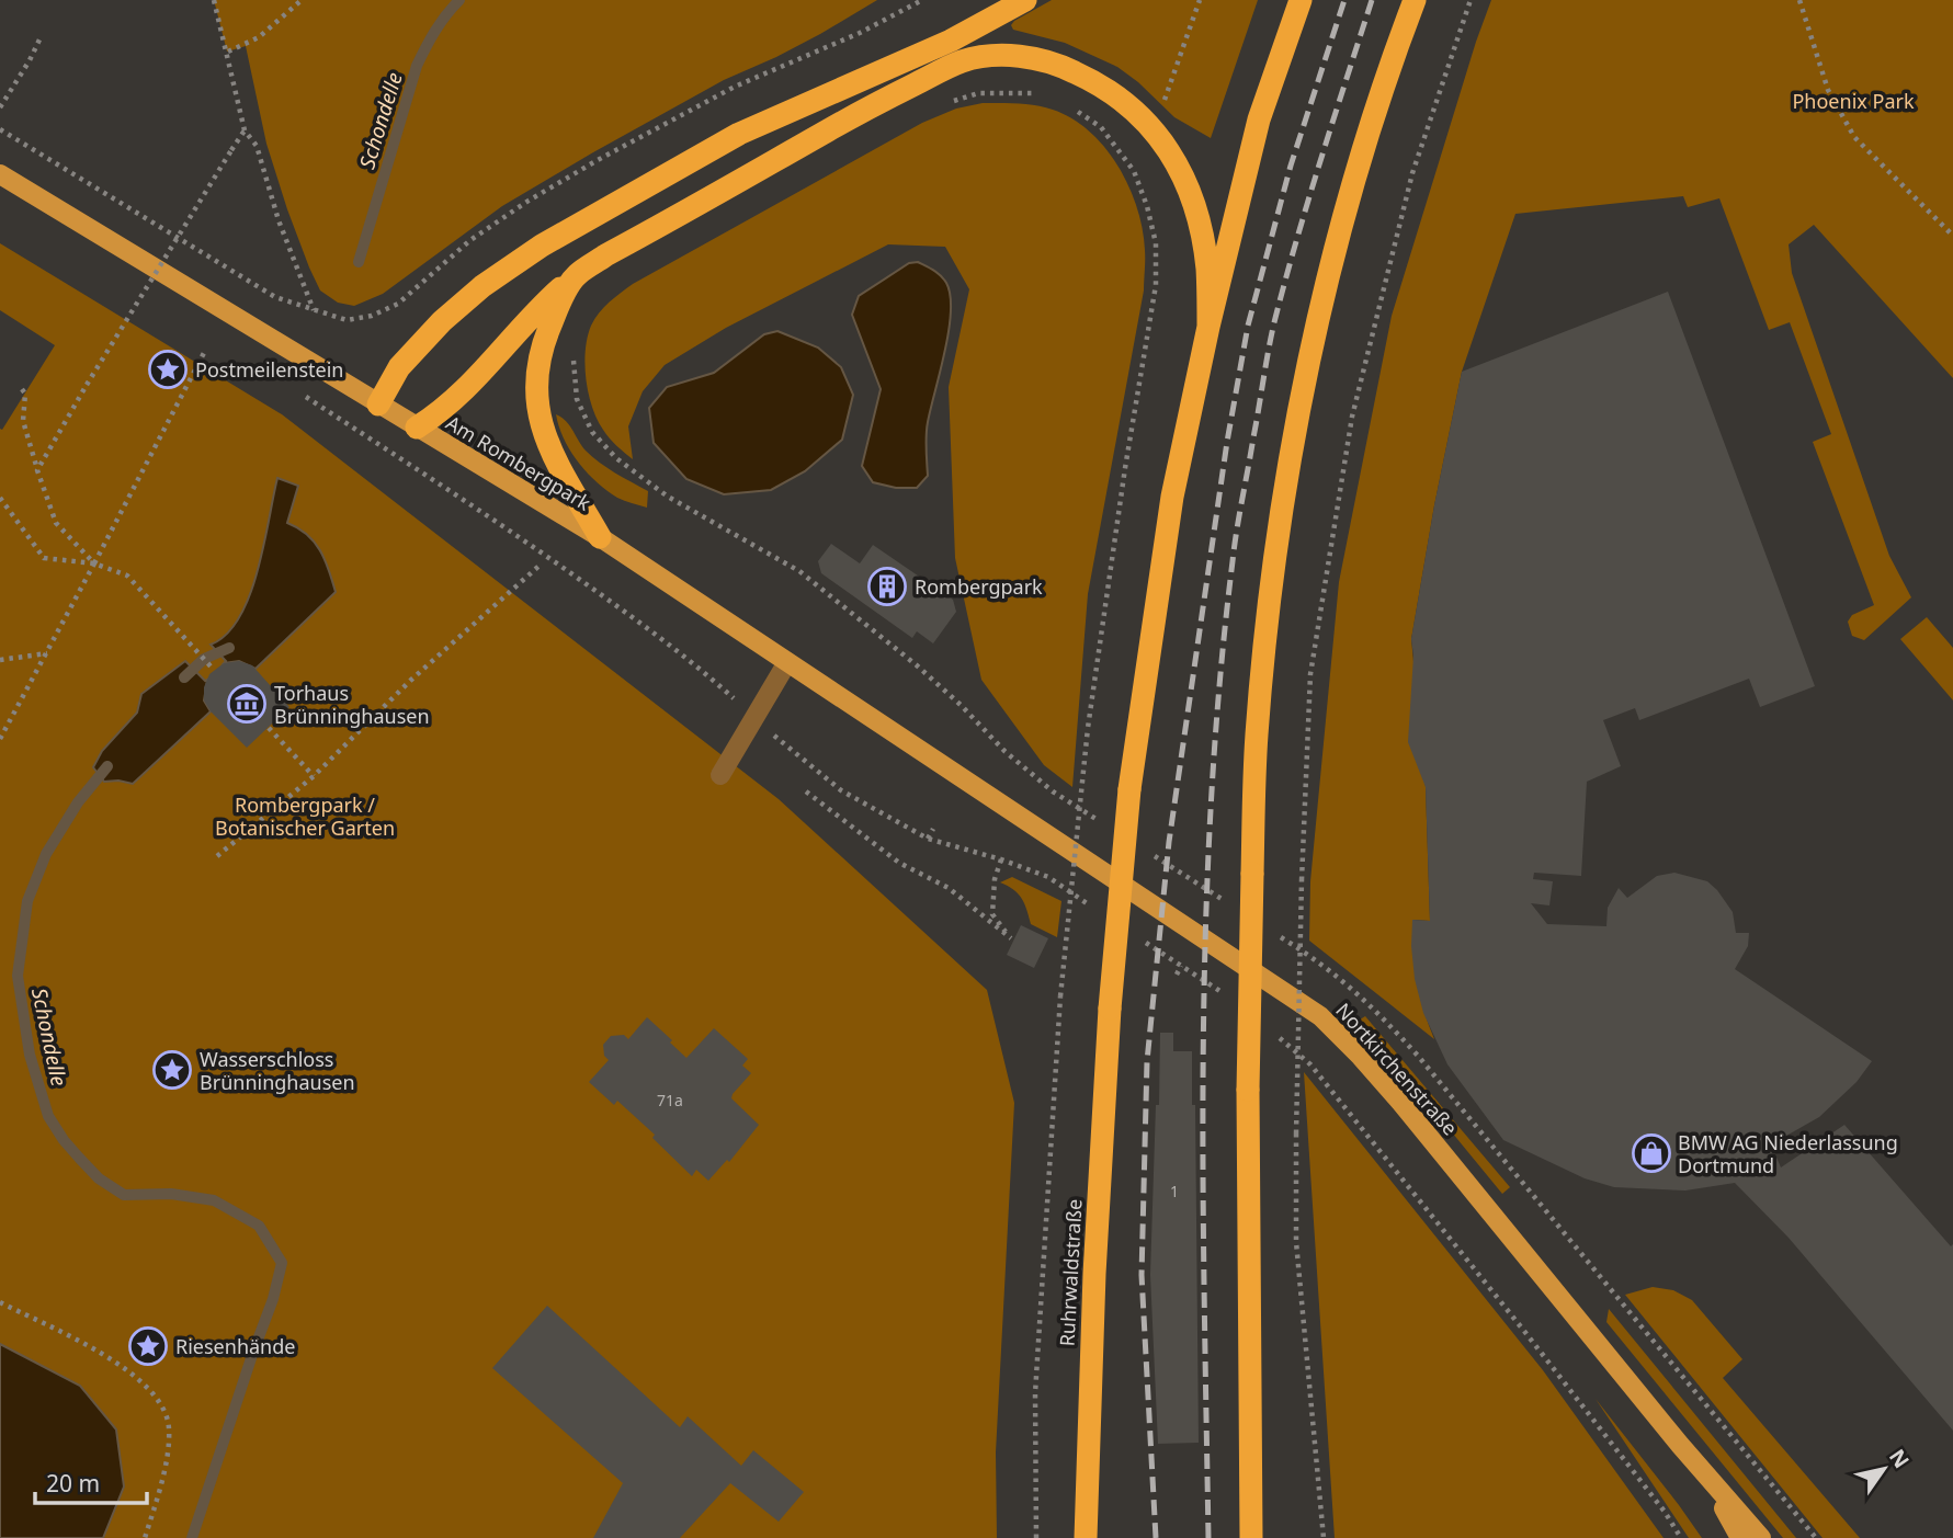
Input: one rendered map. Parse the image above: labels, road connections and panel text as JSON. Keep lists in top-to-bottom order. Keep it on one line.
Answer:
{"streets":{"highway":["Ruhrwaldstraße"],"main road":["Am Rombergpark","Nortkirchenstraße"]},"crossings":[["Am Rombergpark","Nortkirchenstraße"]],"water":["Schondelle"],"parks":["Phoenix Park","Rombergpark / Botanischer Garten"],"places":{"place":["Postmeilenstein","Wasserschloss Brünninghausen","Riesenhände"],"building":["Rombergpark"],"museum":["Torhaus Brünninghausen"],"shop":["BMW AG Niederlassung Dortmund"]},"house_numbers":["71a","1"],"scale_bar":"20 m","north":"top right"}
